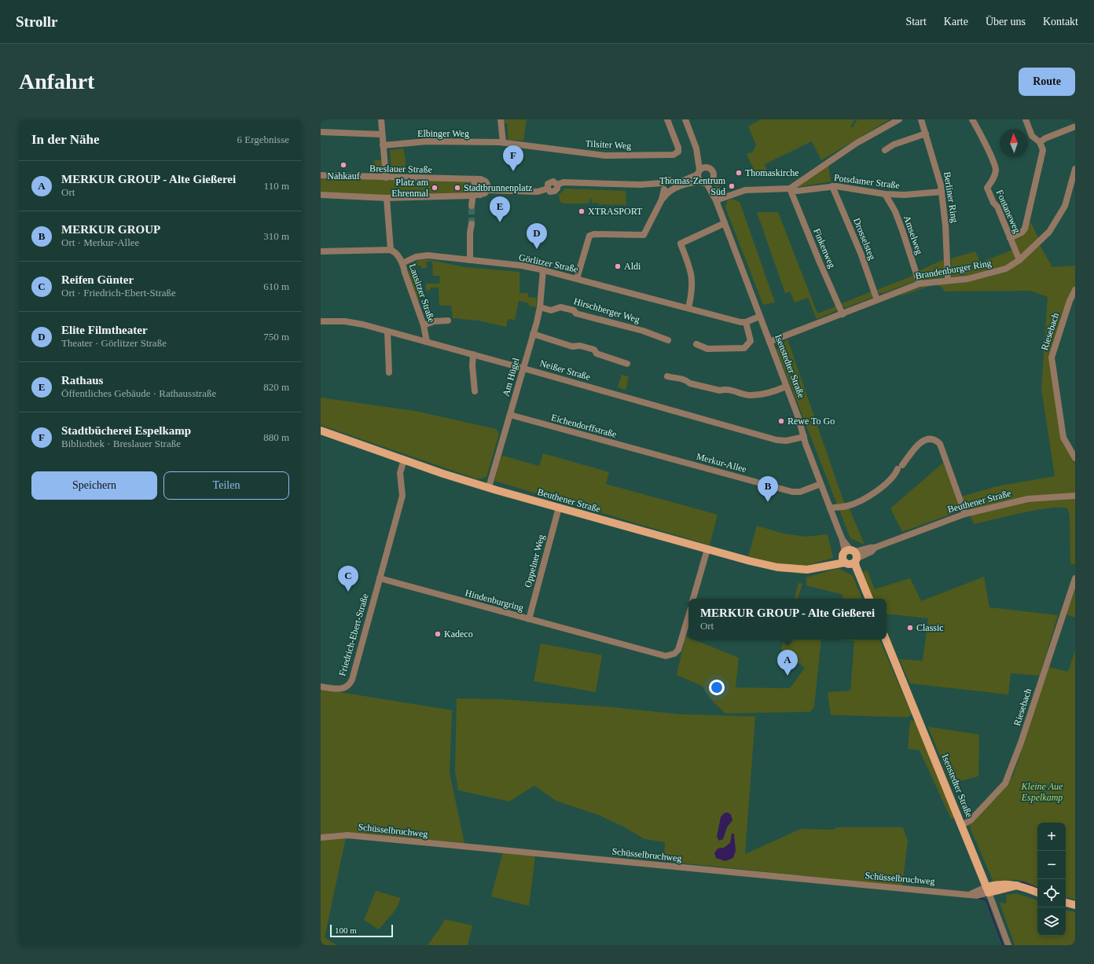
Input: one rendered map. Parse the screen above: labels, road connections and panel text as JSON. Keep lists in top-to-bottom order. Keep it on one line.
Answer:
{"streets":{"main road":["Isenstedter Straße","Beuthener Straße"],"street":["Elbinger Weg","Tilsiter Weg","Breslauer Straße","Potsdamer Straße","Berliner Ring","Fontaneweg","Amselweg","Drosselsteg","Finkenweg","Görlitzer Straße","Brandenburger Ring","Lausitzer Straße","Hirschberger Weg","Riesebach","Neißer Straße","Am Hügel","Eichendorffstraße","Merkur-Allee","Oppelner Weg","Hindenburgring","Friedrich-Ebert-Straße","Schüsselbruchweg"]},"crossings":[["Elbinger Weg","Tilsiter Weg"],["Potsdamer Straße","Berliner Ring"],["Potsdamer Straße","Amselweg"],["Potsdamer Straße","Drosselsteg"],["Potsdamer Straße","Finkenweg"],["Berliner Ring","Brandenburger Ring"],["Fontaneweg","Brandenburger Ring"],["Amselweg","Brandenburger Ring"],["Drosselsteg","Brandenburger Ring"],["Finkenweg","Brandenburger Ring"],["Görlitzer Straße","Lausitzer Straße"],["Görlitzer Straße","Am Hügel"],["Brandenburger Ring","Isenstedter Straße"],["Lausitzer Straße","Neißer Straße"],["Hirschberger Weg","Am Hügel"],["Riesebach","Isenstedter Straße"],["Isenstedter Straße","Neißer Straße"],["Isenstedter Straße","Merkur-Allee"],["Isenstedter Straße","Beuthener Straße"],["Isenstedter Straße","Schüsselbruchweg"],["Neißer Straße","Am Hügel"],["Am Hügel","Eichendorffstraße"],["Am Hügel","Beuthener Straße"],["Eichendorffstraße","Merkur-Allee"],["Beuthener Straße","Oppelner Weg"],["Oppelner Weg","Hindenburgring"],["Hindenburgring","Friedrich-Ebert-Straße"]],"parks":["Kleine Aue Espelkamp"],"places":["Nahkauf","Thomaskirche","Thomas-Zentrum Süd","Platz am Ehrenmal","Stadtbrunnenplatz","XTRASPORT","Aldi","Rewe To Go","Classic","Kadeco"],"scale_bar":"100 m","north":"top","page":{"header":"Strollr","nav":["Start","Karte","Über uns","Kontakt"],"buttons":["Route",["Speichern","Teilen"]],"title":"Anfahrt","heading":["In der Nähe","6 Ergebnisse"],"pins":["F","E","D","B","C","A"],"list":[{"mark":"A","name":"MERKUR GROUP - Alte Gießerei","note":"Ort","value":"110 m"},{"mark":"B","name":"MERKUR GROUP","note":"Ort · Merkur-Allee","value":"310 m"},{"mark":"C","name":"Reifen Günter","note":"Ort · Friedrich-Ebert-Straße","value":"610 m"},{"mark":"D","name":"Elite Filmtheater","note":"Theater · Görlitzer Straße","value":"750 m"},{"mark":"E","name":"Rathaus","note":"Öffentliches Gebäude · Rathausstraße","value":"820 m"},{"mark":"F","name":"Stadtbücherei Espelkamp","note":"Bibliothek · Breslauer Straße","value":"880 m"}],"popup":["MERKUR GROUP - Alte Gießerei","Ort"],"map_buttons":["+","−"],"scale":"100 m"}}
